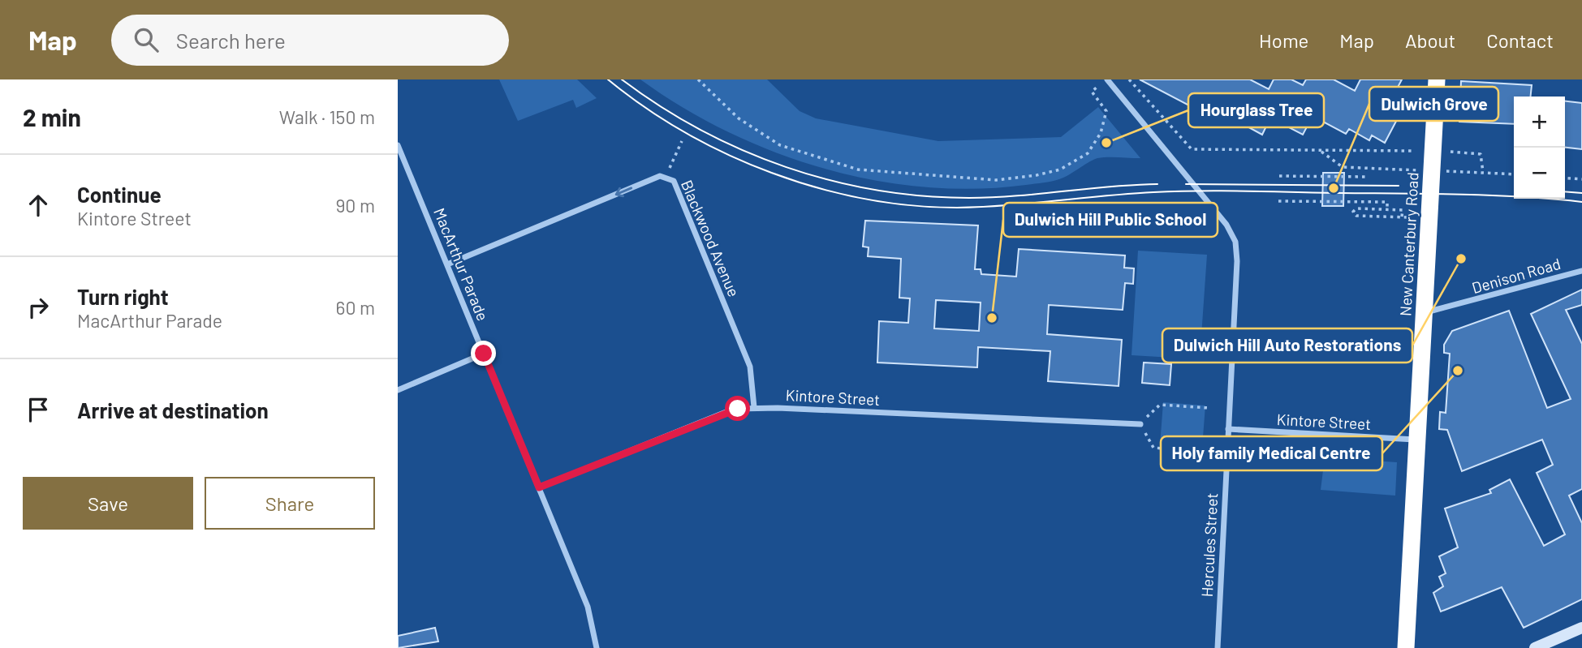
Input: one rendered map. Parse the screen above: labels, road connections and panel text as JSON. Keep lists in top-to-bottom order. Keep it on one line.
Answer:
{"streets":{"highway":["New Canterbury Road"],"street":["Blackwood Avenue","MacArthur Parade","Denison Road","Kintore Street","Hercules Street"]},"crossings":[["Blackwood Avenue","MacArthur Parade"],["Blackwood Avenue","Kintore Street"],["New Canterbury Road","Denison Road"],["New Canterbury Road","Kintore Street"],["MacArthur Parade","Kintore Street"],["Kintore Street","Hercules Street"]],"one_way":["Blackwood Avenue"],"places":["Hourglass Tree","Dulwich Grove","Dulwich Hill Auto Restorations","Dulwich Hill Public School","Holy family Medical Centre"],"page":{"header":"Map","search":"Search here","nav":["Home","Map","About","Contact"],"heading":["2 min","Walk · 150 m"],"map_buttons":["+","−"],"list":[["Continue","Kintore Street","90 m"],["Turn right","MacArthur Parade","60 m"],"Arrive at destination"],"buttons":["Save","Share"]}}
